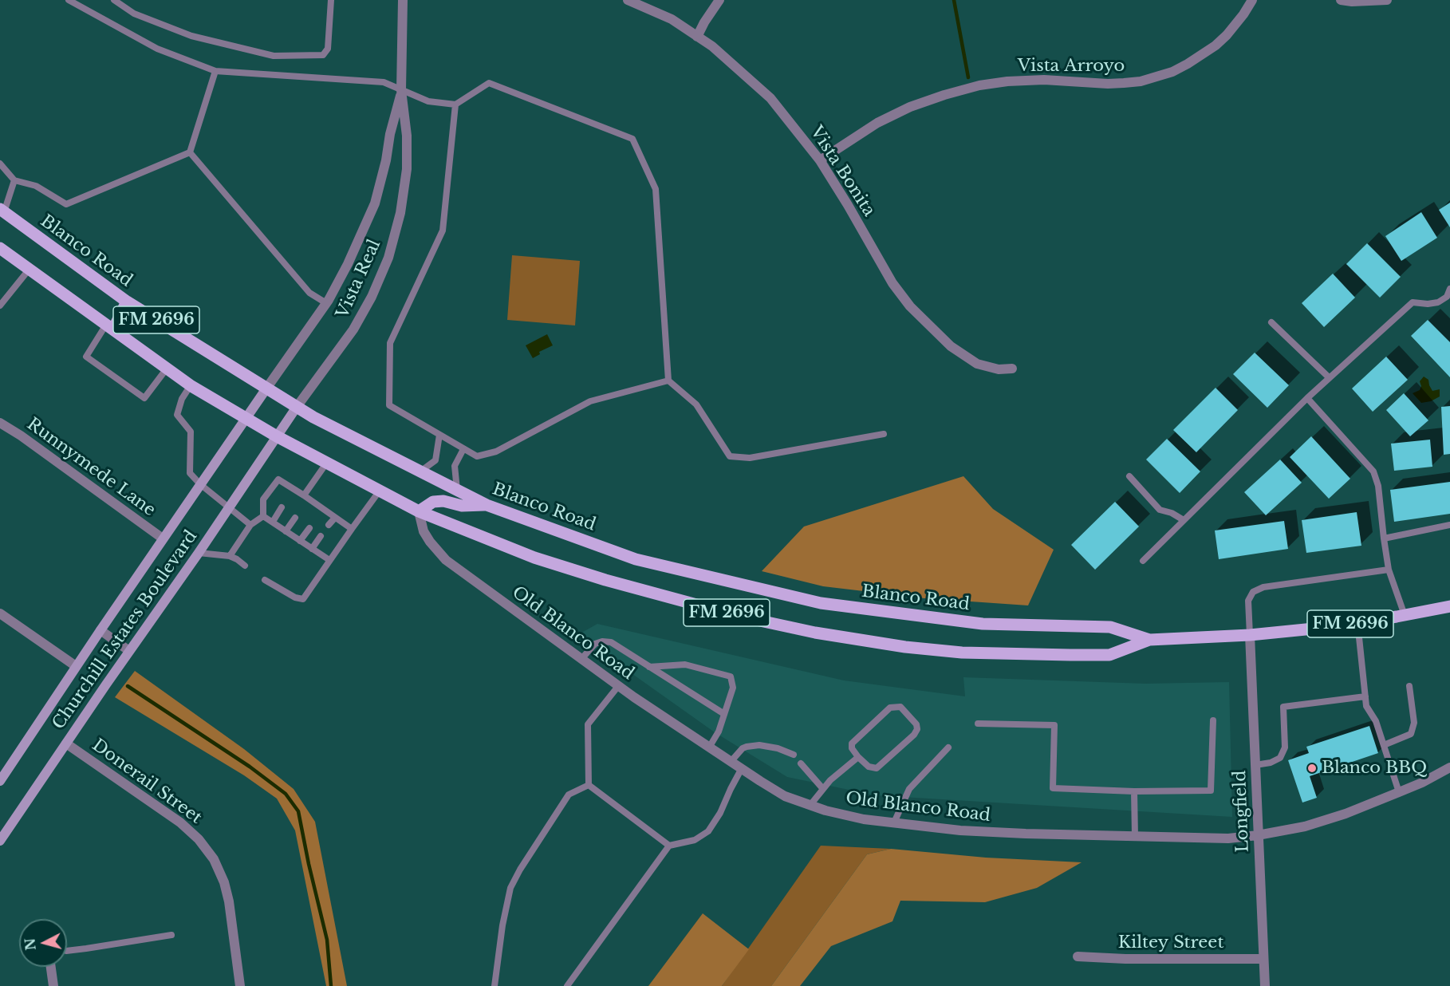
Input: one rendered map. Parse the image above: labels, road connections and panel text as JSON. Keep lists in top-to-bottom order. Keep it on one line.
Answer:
{"streets":{"main road":["Blanco Road","FM 2696"],"street":["Vista Arroyo","Vista Bonita","Vista Real","Runnymede Lane","Churchill Estates Boulevard","Old Blanco Road","Donerail Street","Longfield","Kiltey Street"]},"crossings":[["Vista Arroyo","Vista Bonita"],["Blanco Road","Vista Real"],["Blanco Road","Churchill Estates Boulevard"],["Blanco Road","Old Blanco Road"],["Blanco Road","Longfield"],["Vista Real","Churchill Estates Boulevard"],["Runnymede Lane","Churchill Estates Boulevard"],["Churchill Estates Boulevard","Donerail Street"],["Old Blanco Road","Longfield"],["Longfield","Kiltey Street"]],"places":["Blanco BBQ"],"north":"left"}
